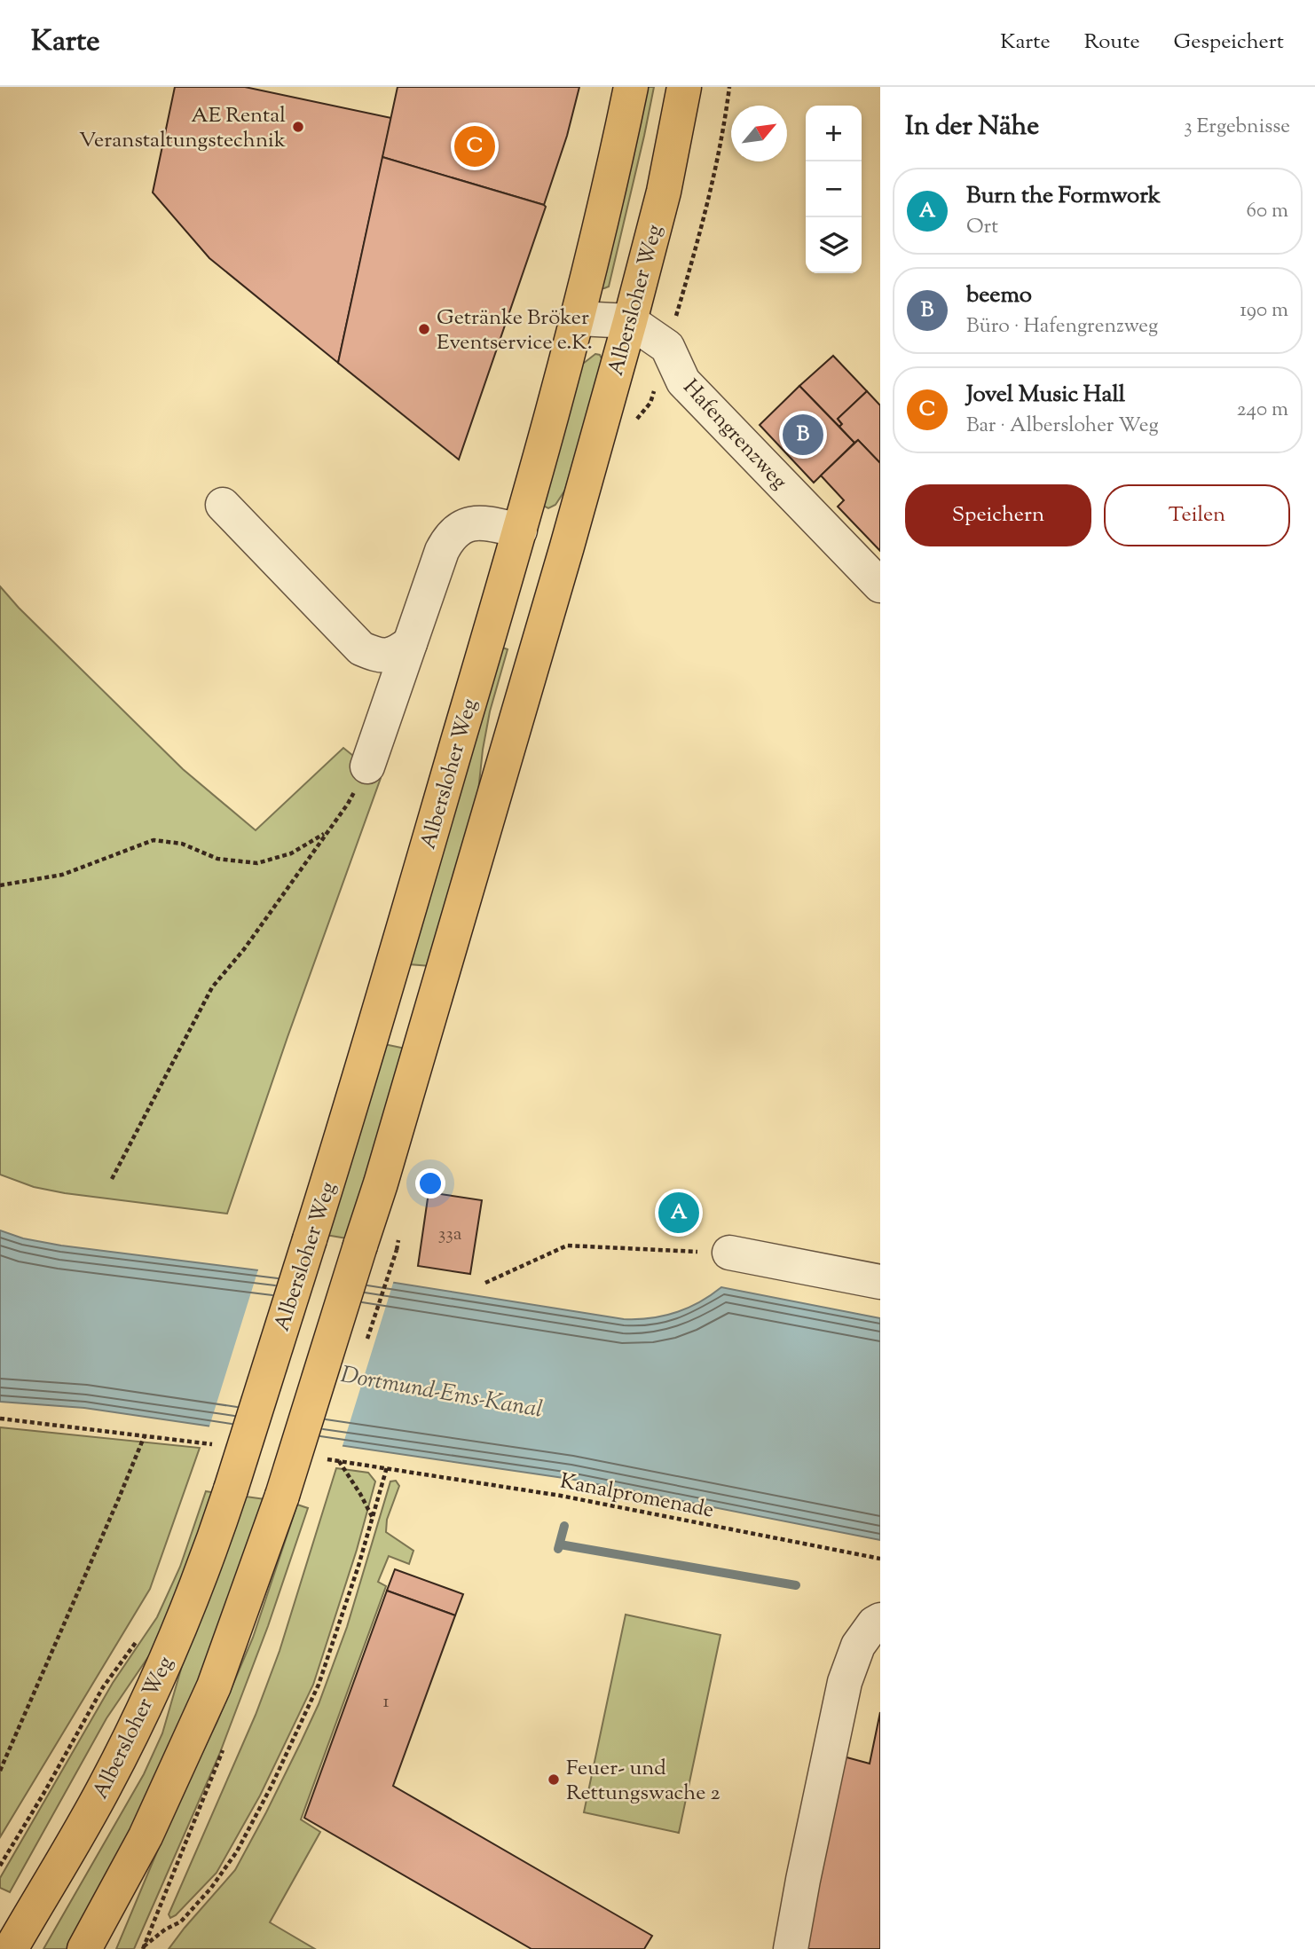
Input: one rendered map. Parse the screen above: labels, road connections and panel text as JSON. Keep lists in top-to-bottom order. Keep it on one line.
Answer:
{"streets":{"main road":["Albersloher Weg"],"street":["Hafengrenzweg"],"path":["Kanalpromenade"]},"water":["Dortmund-Ems-Kanal"],"places":["AE Rental Veranstaltungstechnik","Getränke Bröker Eventservice e.K.","Feuer- und Rettungswache 2"],"house_numbers":["33a","1"],"north":"top right","page":{"header":"Karte","nav":["Karte","Route","Gespeichert"],"heading":["In der Nähe","3 Ergebnisse"],"map_buttons":["+","−"],"pins":["C","B","A"],"list":[{"mark":"A","name":"Burn the Formwork","note":"Ort","value":"60 m"},{"mark":"B","name":"beemo","note":"Büro · Hafengrenzweg","value":"190 m"},{"mark":"C","name":"Jovel Music Hall","note":"Bar · Albersloher Weg","value":"240 m"}],"buttons":["Speichern","Teilen"]}}
